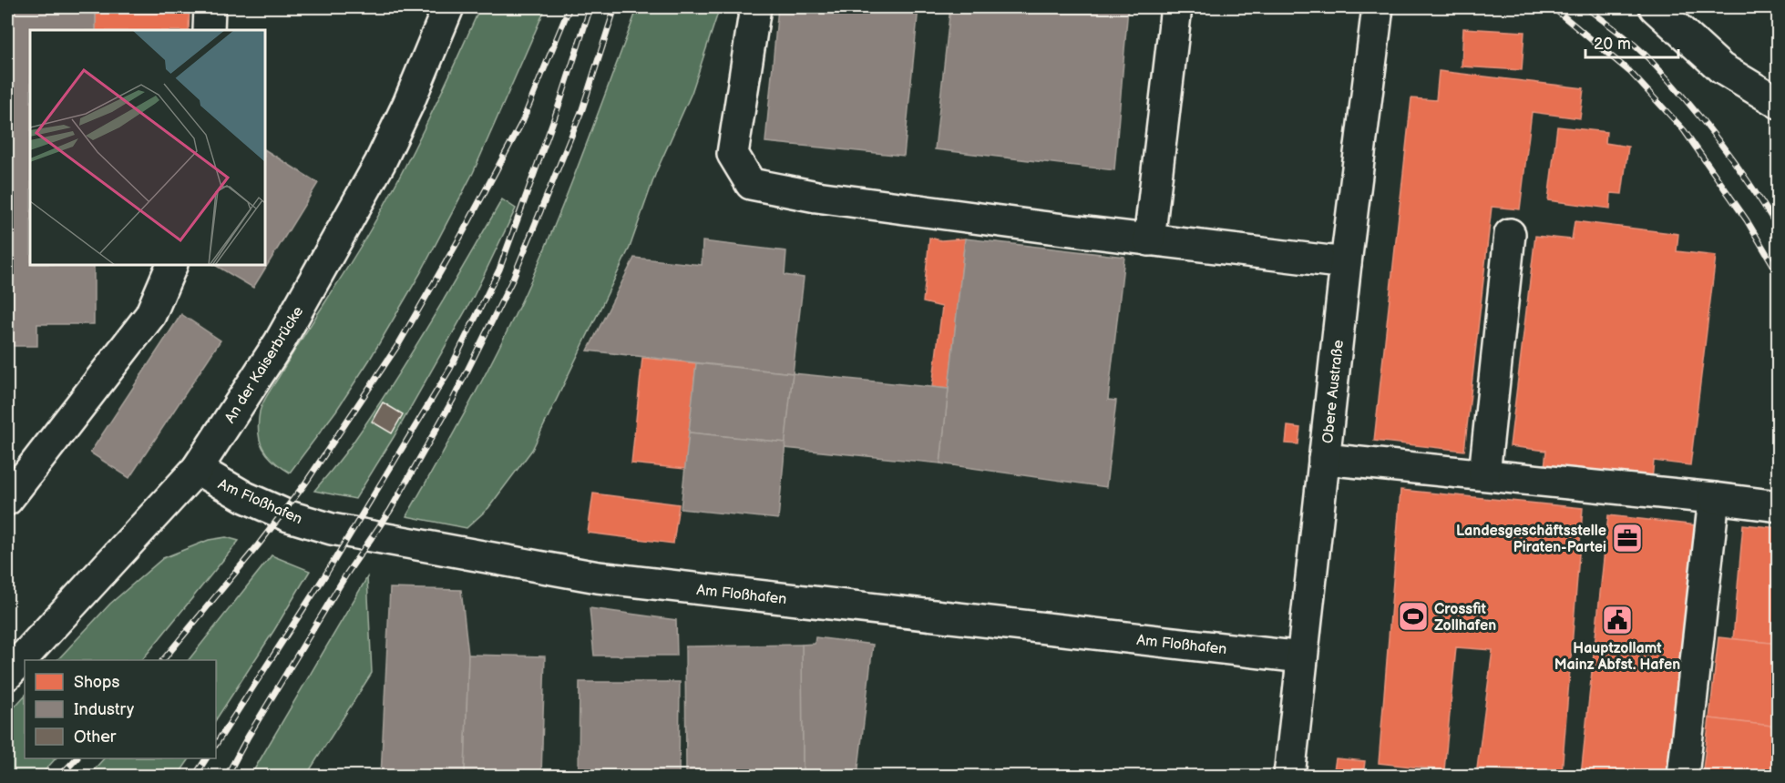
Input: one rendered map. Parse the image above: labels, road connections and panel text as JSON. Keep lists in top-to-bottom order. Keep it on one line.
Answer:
{"streets":{"street":["An der Kaiserbrücke","Obere Austraße","Am Floßhafen"]},"crossings":[["An der Kaiserbrücke","Am Floßhafen"],["Obere Austraße","Am Floßhafen"]],"places":{"office":["Landesgeschäftsstelle Piraten-Partei"],"sports":["Crossfit Zollhafen"],"public building":["Hauptzollamt Mainz Abfst. Hafen"]},"legend":["Shops","Industry","Other"],"scale_bar":"20 m"}
